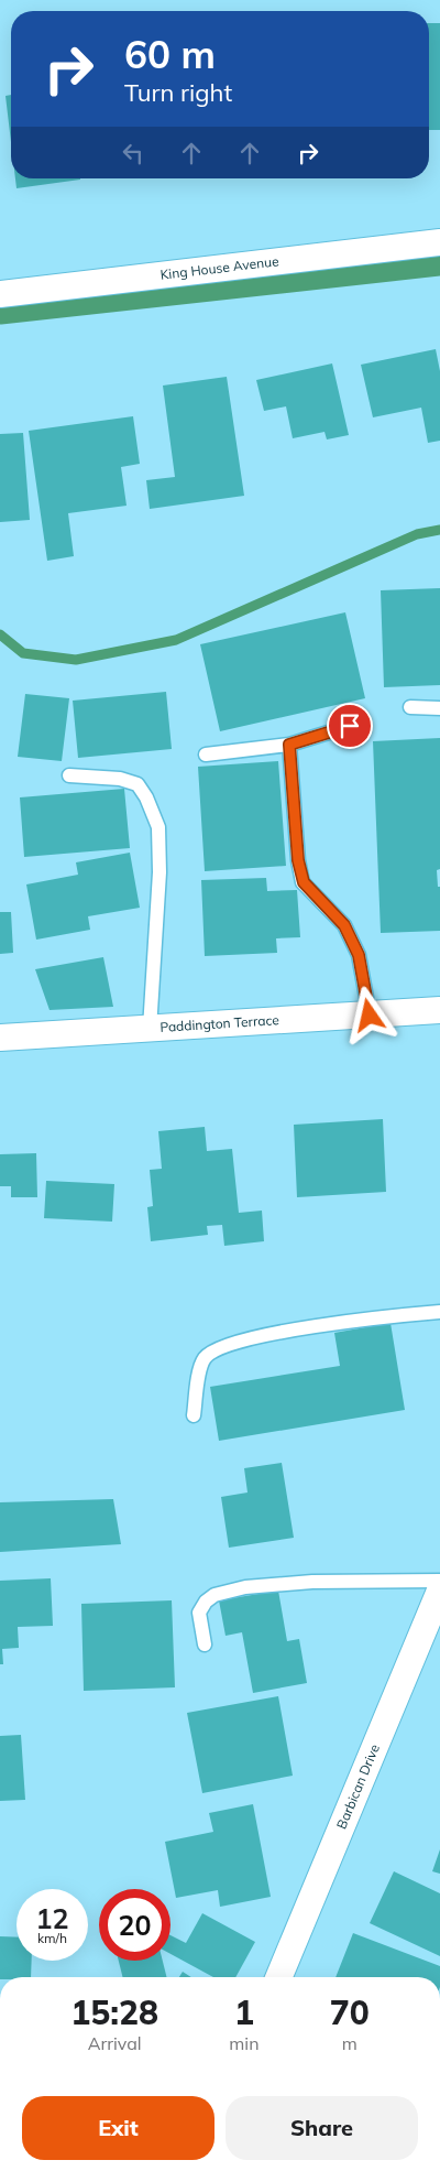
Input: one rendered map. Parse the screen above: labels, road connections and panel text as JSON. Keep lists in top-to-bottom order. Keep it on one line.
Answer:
{"streets":{"street":["King House Avenue","Paddington Terrace","Barbican Drive"]},"page":{"turn":["60 m","Turn right"],"speed":"12 km/h","limit":"20","eta":["15:28","Arrival","1","min","70","m"],"buttons":["Exit","Share"]}}
